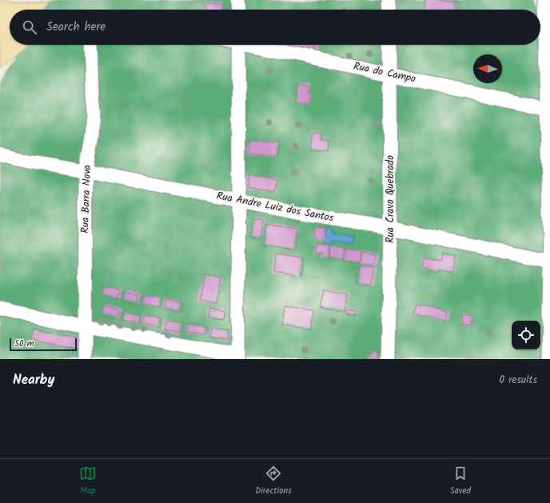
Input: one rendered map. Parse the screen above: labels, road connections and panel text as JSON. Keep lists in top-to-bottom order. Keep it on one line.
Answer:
{"streets":{"street":["Rua do Campo","Rua Barra Nova","Rua Cravo Quebrado","Rua Andre Luiz dos Santos"]},"crossings":[["Rua do Campo","Rua Cravo Quebrado"],["Rua Barra Nova","Rua Andre Luiz dos Santos"],["Rua Cravo Quebrado","Rua Andre Luiz dos Santos"]],"scale_bar":"50 m","north":"left","page":{"search":"Search here","scale":"50 m","heading":["Nearby","0 results"],"nav":["Map","Directions","Saved"]}}
